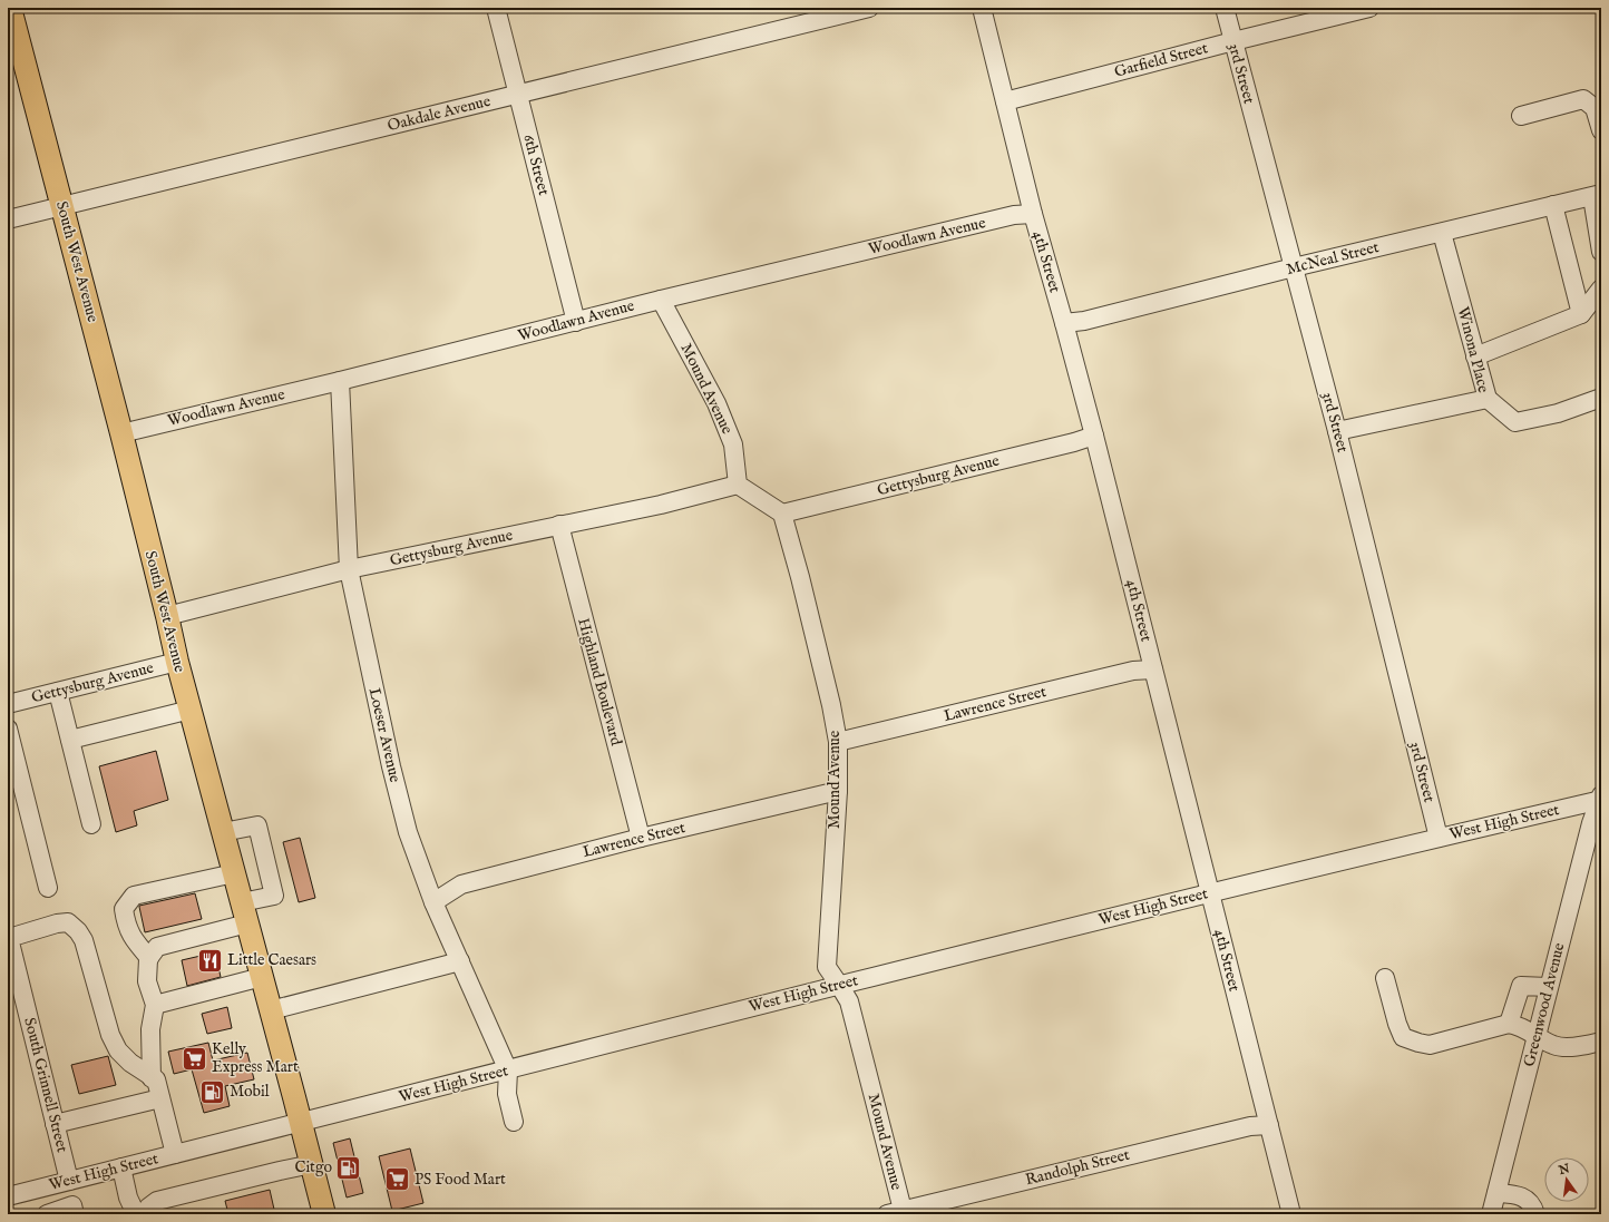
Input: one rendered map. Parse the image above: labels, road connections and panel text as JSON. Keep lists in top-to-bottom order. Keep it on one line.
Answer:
{"streets":{"main road":["South West Avenue"],"street":["Garfield Street","3rd Street","Oakdale Avenue","6th Street","Woodlawn Avenue","McNeal Street","4th Street","Winona Place","Mound Avenue","Gettysburg Avenue","Highland Boulevard","Lawrence Street","Loeser Avenue","West High Street","Greenwood Avenue","South Grinnell Street","Randolph Street"]},"crossings":[["Garfield Street","3rd Street"],["Garfield Street","4th Street"],["3rd Street","McNeal Street"],["3rd Street","Winona Place"],["3rd Street","West High Street"],["Oakdale Avenue","6th Street"],["Oakdale Avenue","South West Avenue"],["6th Street","Woodlawn Avenue"],["Woodlawn Avenue","South West Avenue"],["Woodlawn Avenue","4th Street"],["Woodlawn Avenue","Mound Avenue"],["Woodlawn Avenue","Loeser Avenue"],["McNeal Street","4th Street"],["McNeal Street","Winona Place"],["South West Avenue","Gettysburg Avenue"],["South West Avenue","West High Street"],["4th Street","Gettysburg Avenue"],["4th Street","Lawrence Street"],["4th Street","West High Street"],["4th Street","Randolph Street"],["Mound Avenue","Gettysburg Avenue"],["Mound Avenue","Lawrence Street"],["Mound Avenue","West High Street"],["Mound Avenue","Randolph Street"],["Gettysburg Avenue","Highland Boulevard"],["Gettysburg Avenue","Loeser Avenue"],["Highland Boulevard","Lawrence Street"],["Lawrence Street","Loeser Avenue"],["Loeser Avenue","West High Street"],["West High Street","Greenwood Avenue"],["West High Street","South Grinnell Street"]],"places":{"restaurant":["Little Caesars"],"supermarket":["Kelly Express Mart","PS Food Mart"],"fuel station":["Mobil","Citgo"]},"north":"top"}
